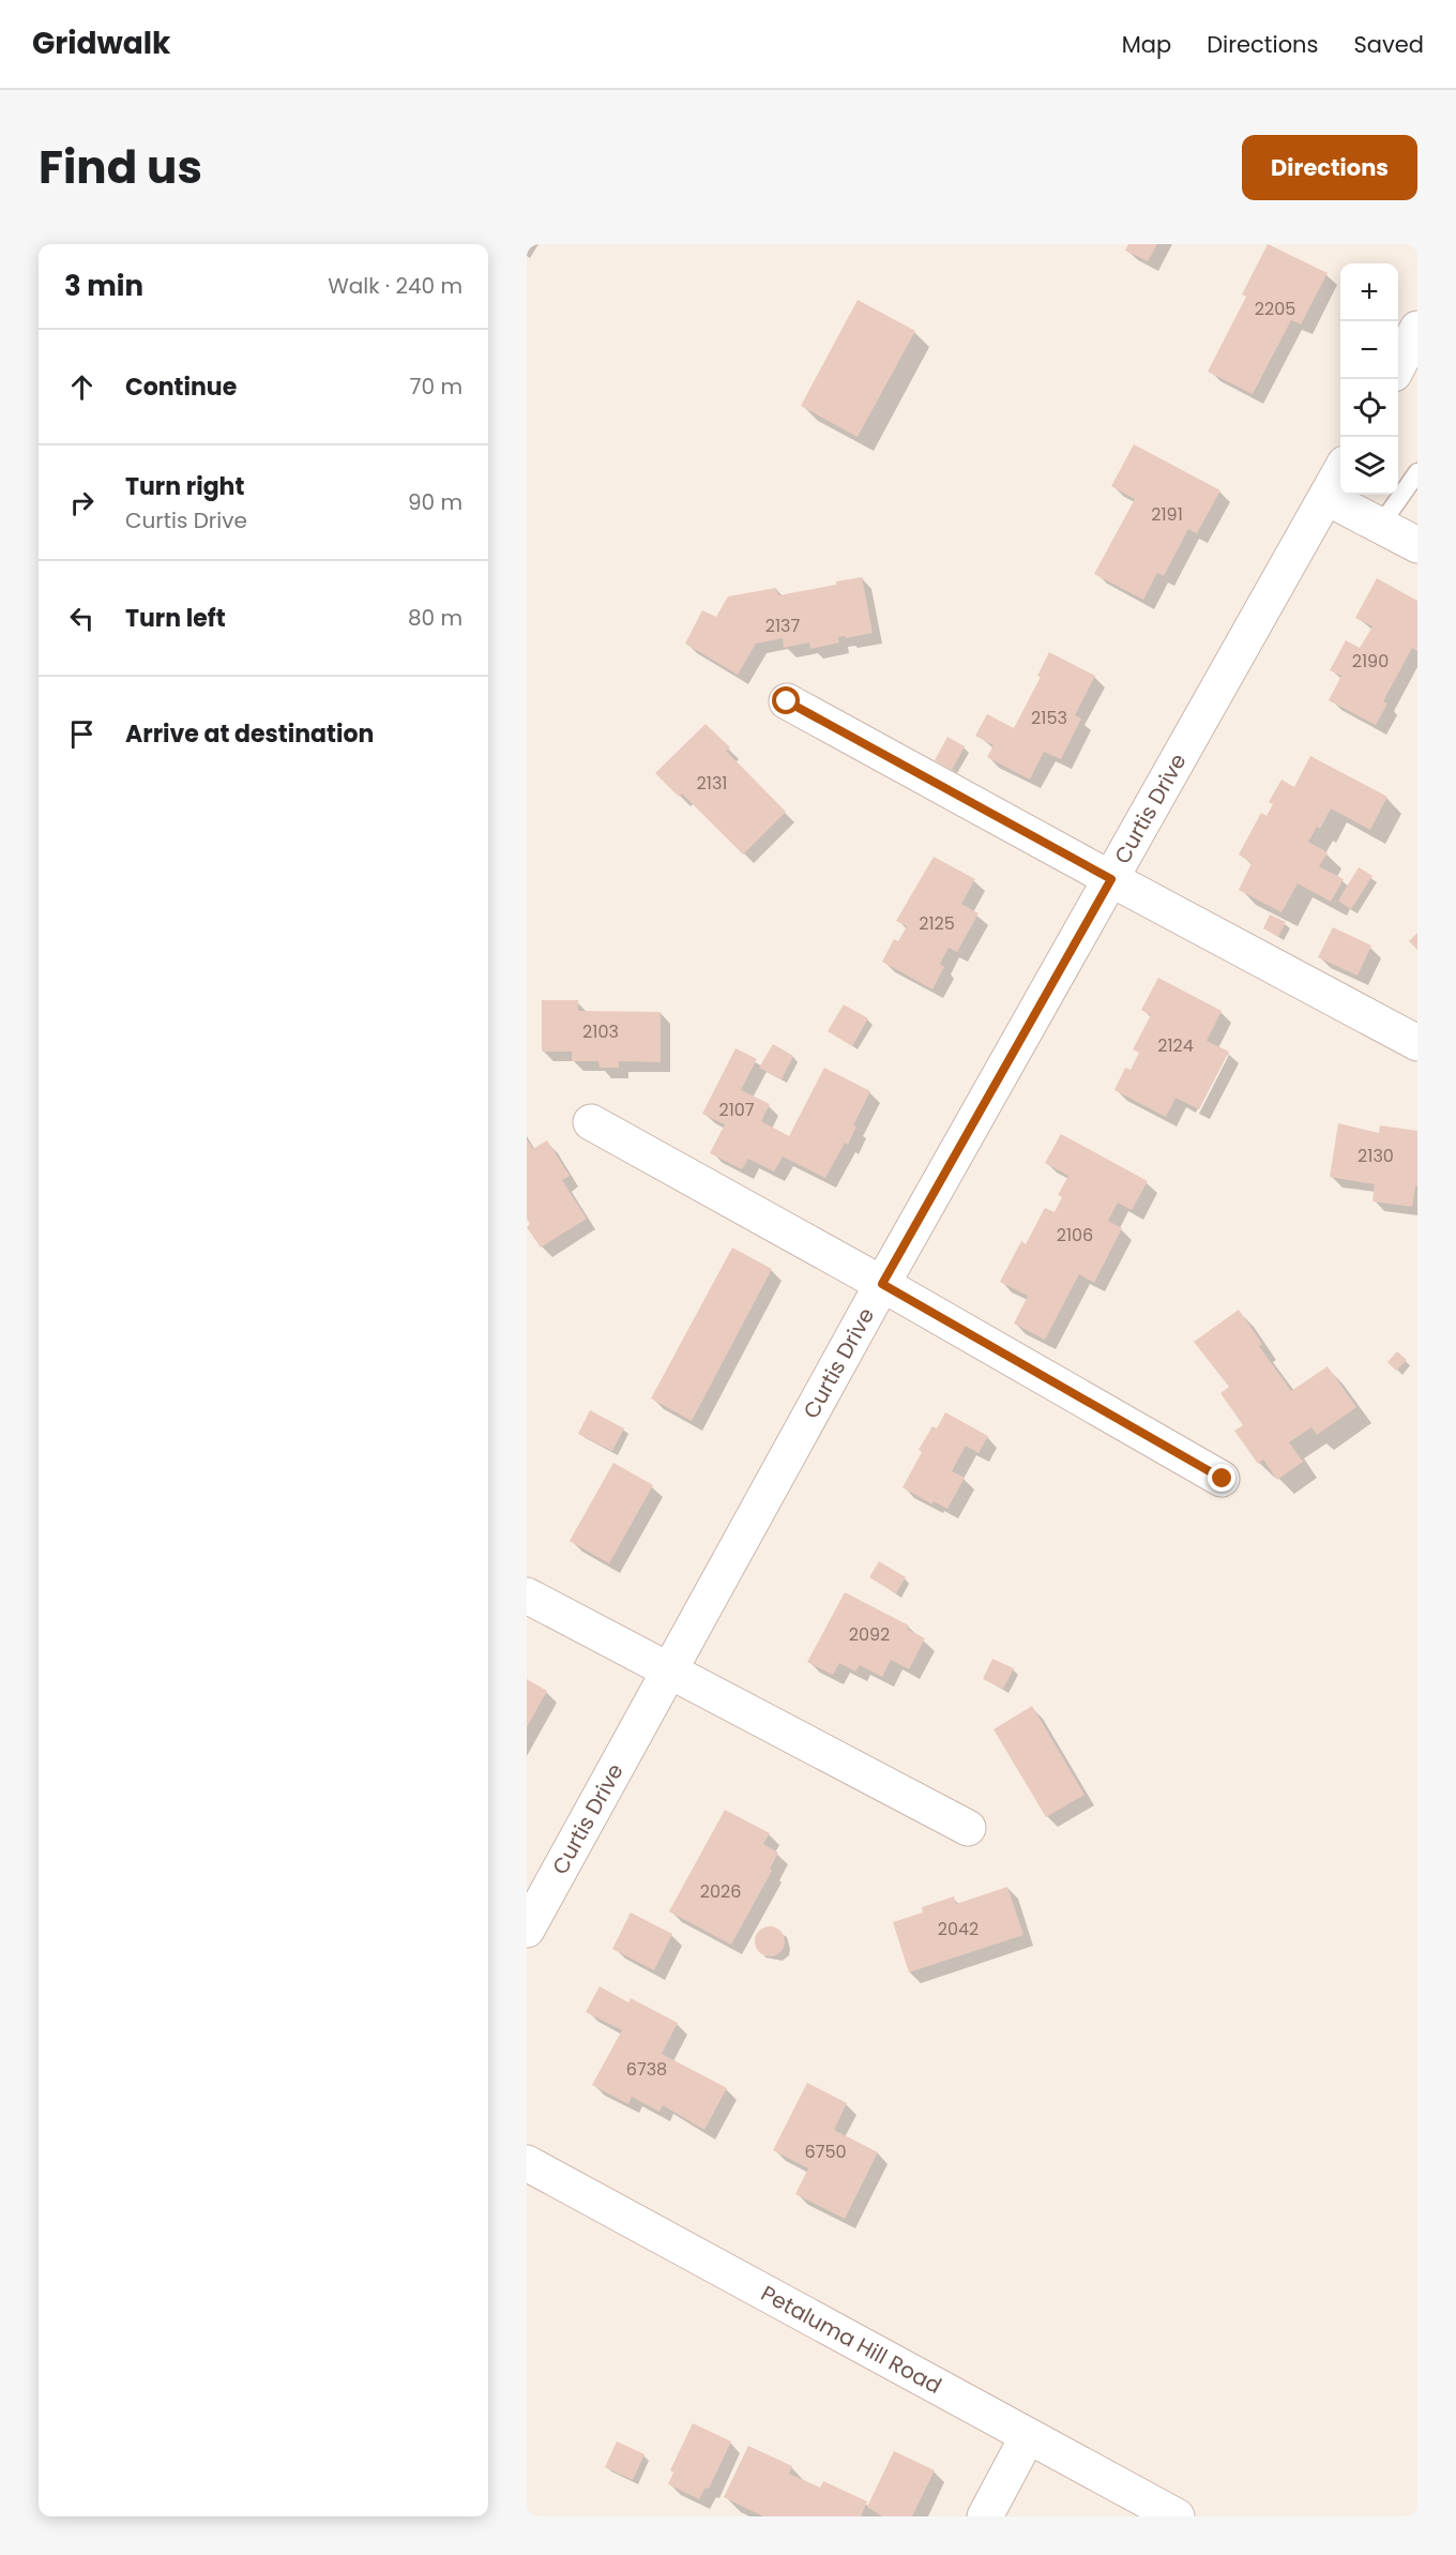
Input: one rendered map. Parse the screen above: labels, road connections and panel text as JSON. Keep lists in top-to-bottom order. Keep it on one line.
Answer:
{"streets":{"street":["Curtis Drive","Petaluma Hill Road"]},"house_numbers":["2205","2191","2137","2190","2153","2131","2125","2103","2124","2107","2130","2106","2092","2026","2042","6738","6750"],"page":{"header":"Gridwalk","nav":["Map","Directions","Saved"],"title":"Find us","buttons":"Directions","heading":["3 min","Walk · 240 m"],"map_buttons":["+","−"],"list":[["Continue","70 m"],["Turn right","Curtis Drive","90 m"],["Turn left","80 m"],"Arrive at destination"]}}
